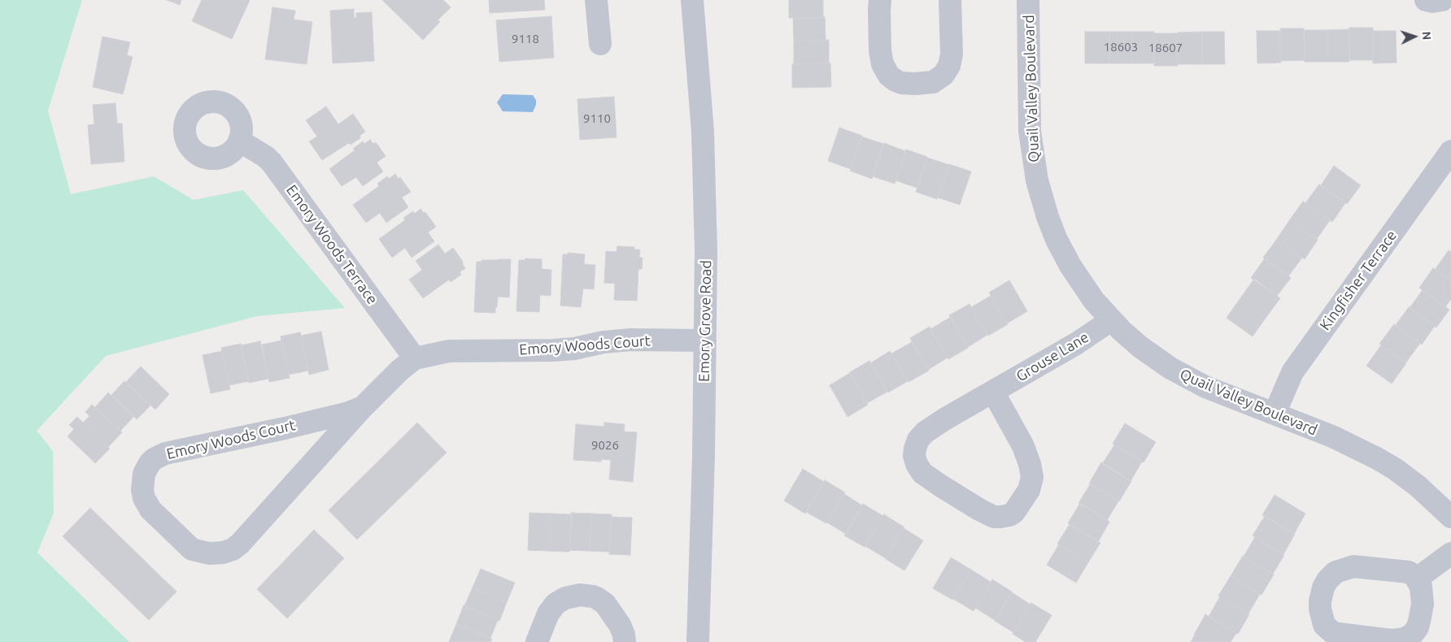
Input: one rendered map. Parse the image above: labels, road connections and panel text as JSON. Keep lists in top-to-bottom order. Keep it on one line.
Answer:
{"streets":{"street":["Quail Valley Boulevard","Emory Woods Terrace","Kingfisher Terrace","Emory Grove Road","Emory Woods Court","Grouse Lane"]},"crossings":[["Quail Valley Boulevard","Kingfisher Terrace"],["Quail Valley Boulevard","Grouse Lane"],["Emory Woods Terrace","Emory Woods Court"],["Emory Grove Road","Emory Woods Court"]],"house_numbers":["9118","18603","18607","9110","9026"],"north":"right"}
